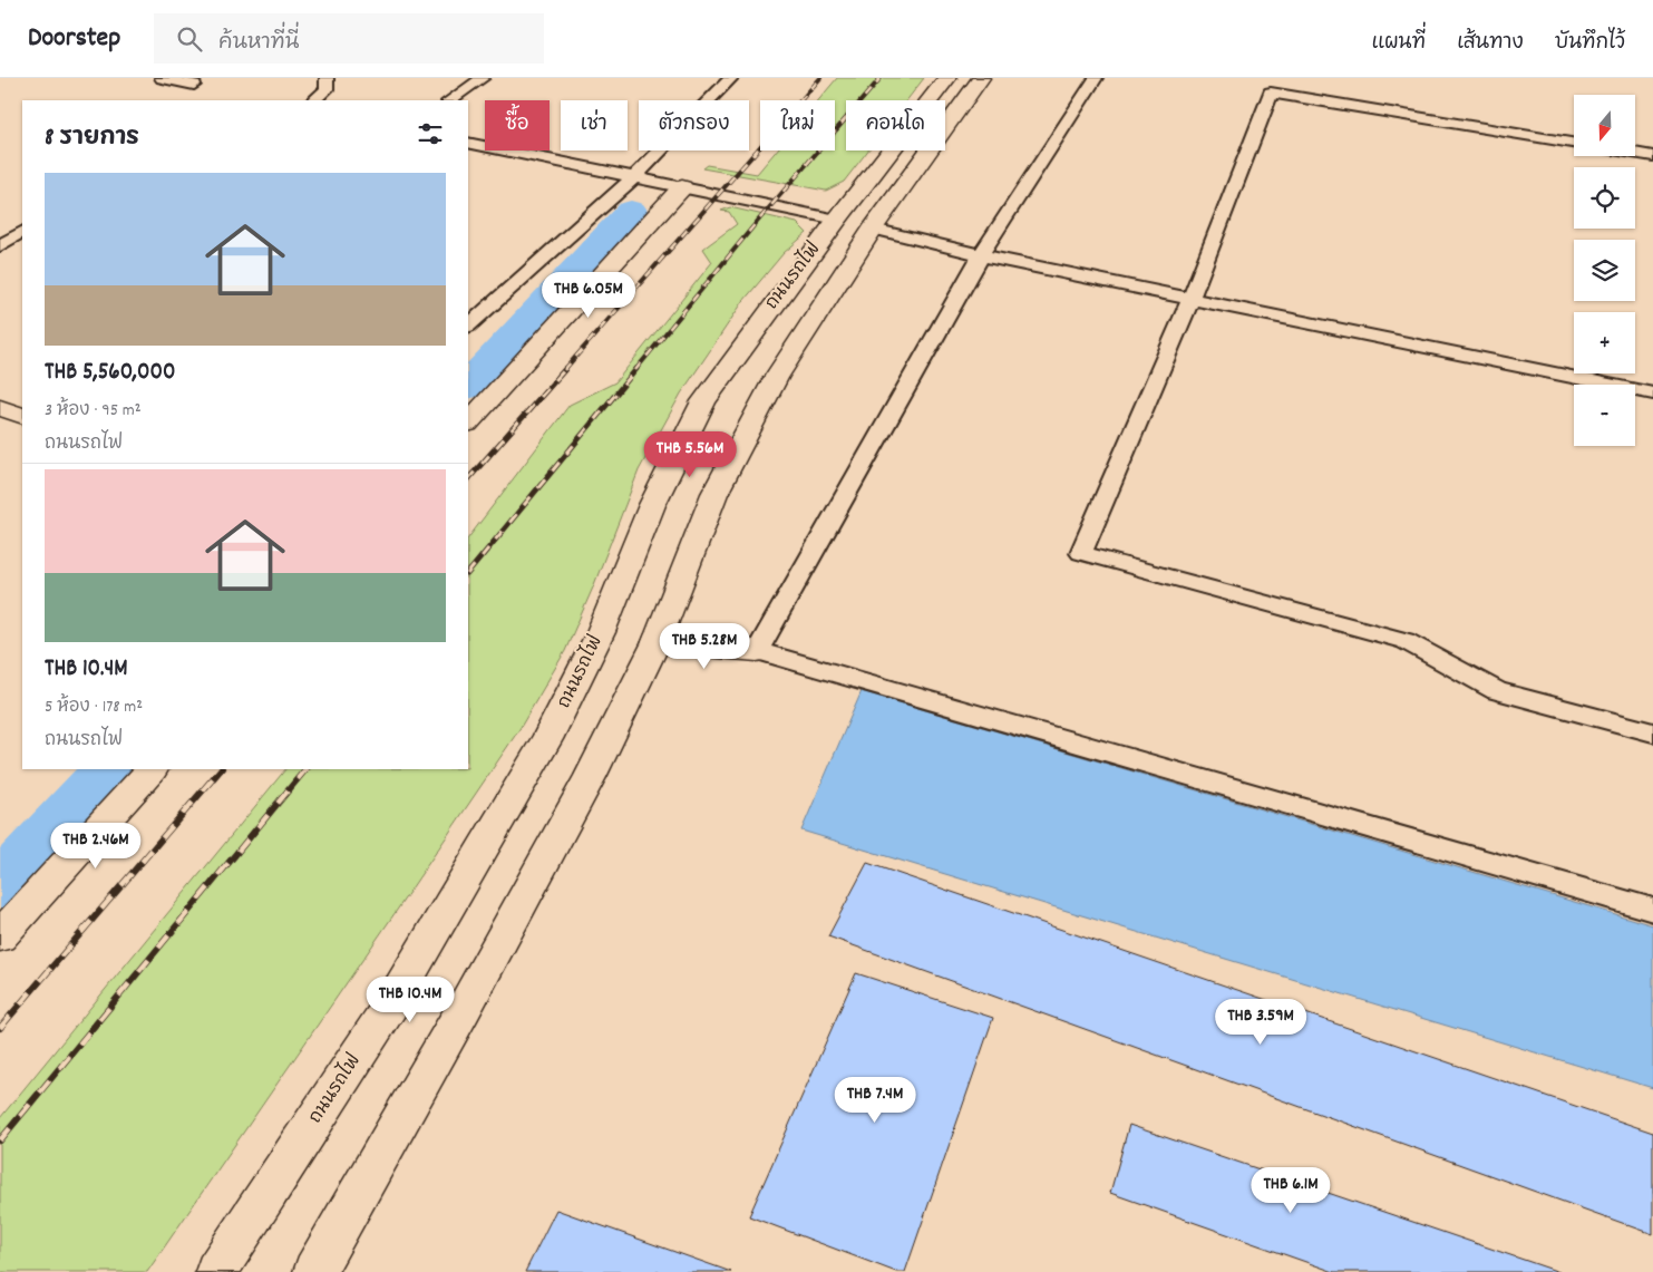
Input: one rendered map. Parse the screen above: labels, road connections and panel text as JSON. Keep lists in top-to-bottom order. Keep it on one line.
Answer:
{"streets":{"main road":["ถนนรถไฟ"]},"north":"bottom","page":{"header":"Doorstep","search":"ค้นหาที่นี่","nav":["แผนที่","เส้นทาง","บันทึกไว้"],"map_buttons":["+","−"],"chip":["ซื้อ","เช่า","ตัวกรอง","ใหม่","คอนโด"],"heading":"8 รายการ","list":[{"name":"THB 5,560,000","note":"3 ห้อง · 95 m² · ถนนรถไฟ"},{"name":"THB 10.4M","note":"5 ห้อง · 178 m² · ถนนรถไฟ"}],"price":["THB 6.05M","THB 5.56M","THB 5.28M","THB 2.46M","THB 10.4M","THB 3.59M","THB 7.4M","THB 6.1M"]}}
